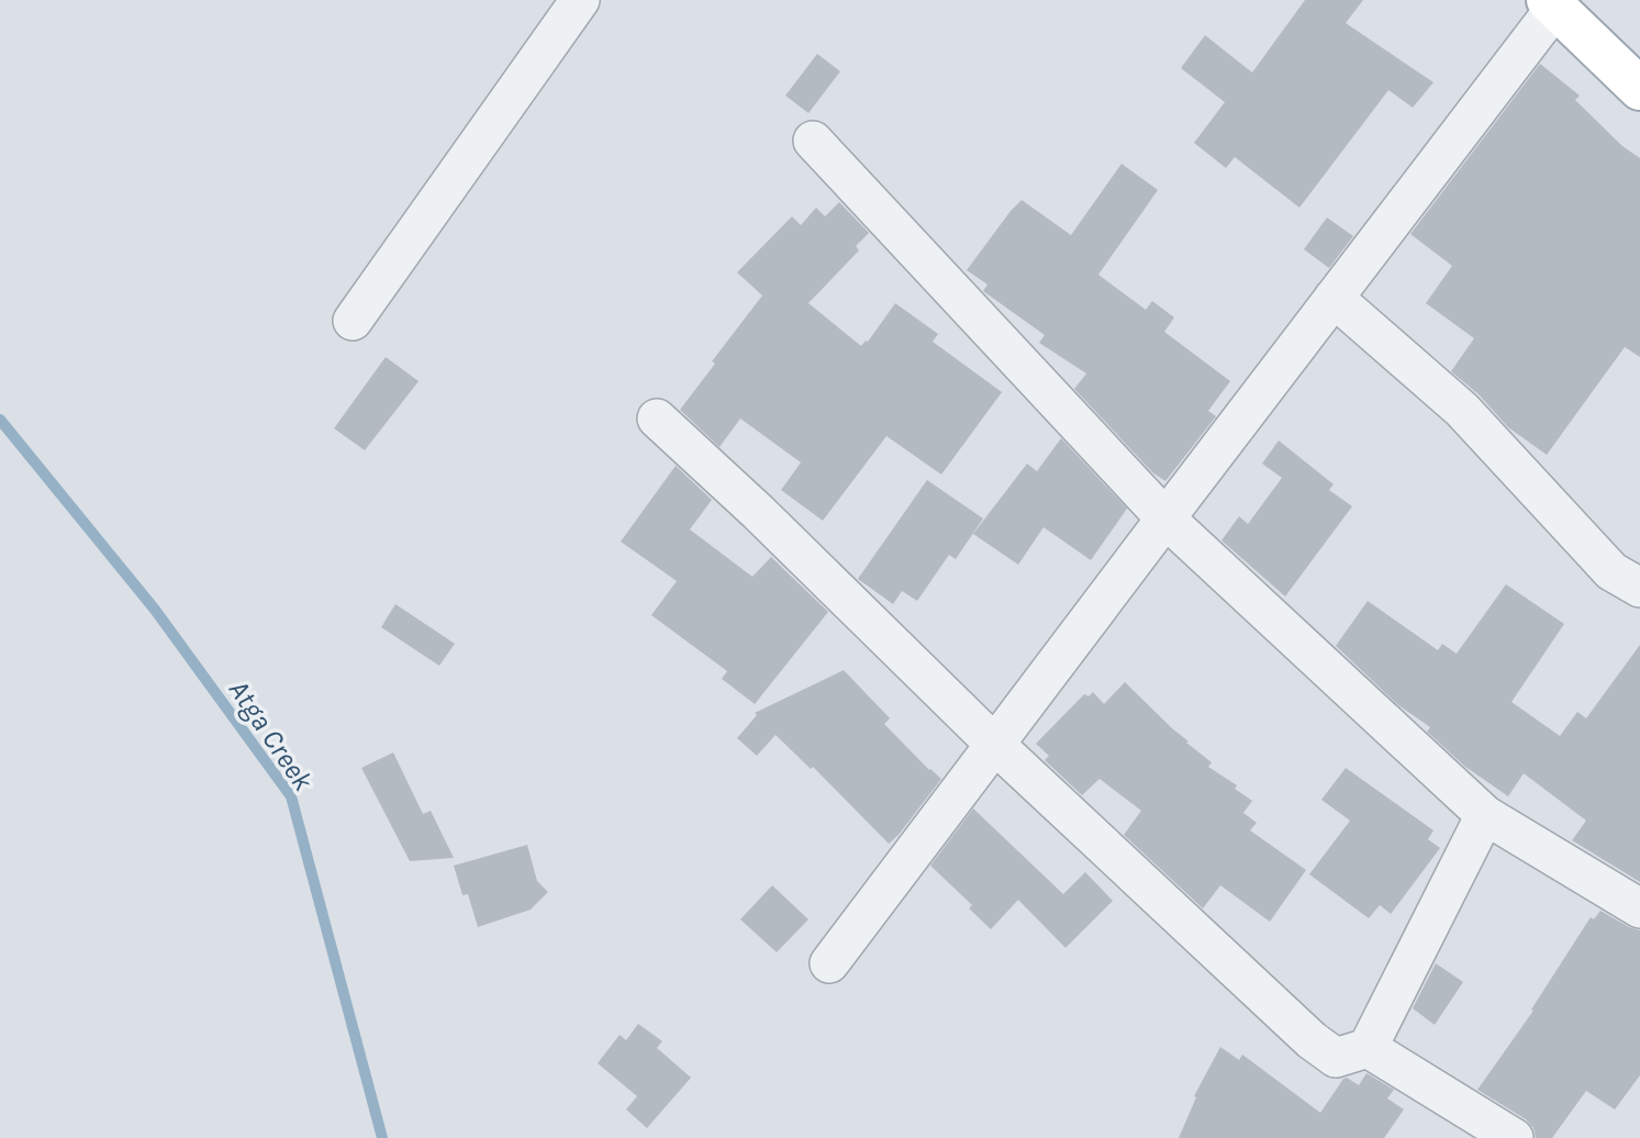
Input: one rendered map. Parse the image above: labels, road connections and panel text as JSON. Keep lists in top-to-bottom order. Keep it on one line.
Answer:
{"water":["Atga Creek"]}
